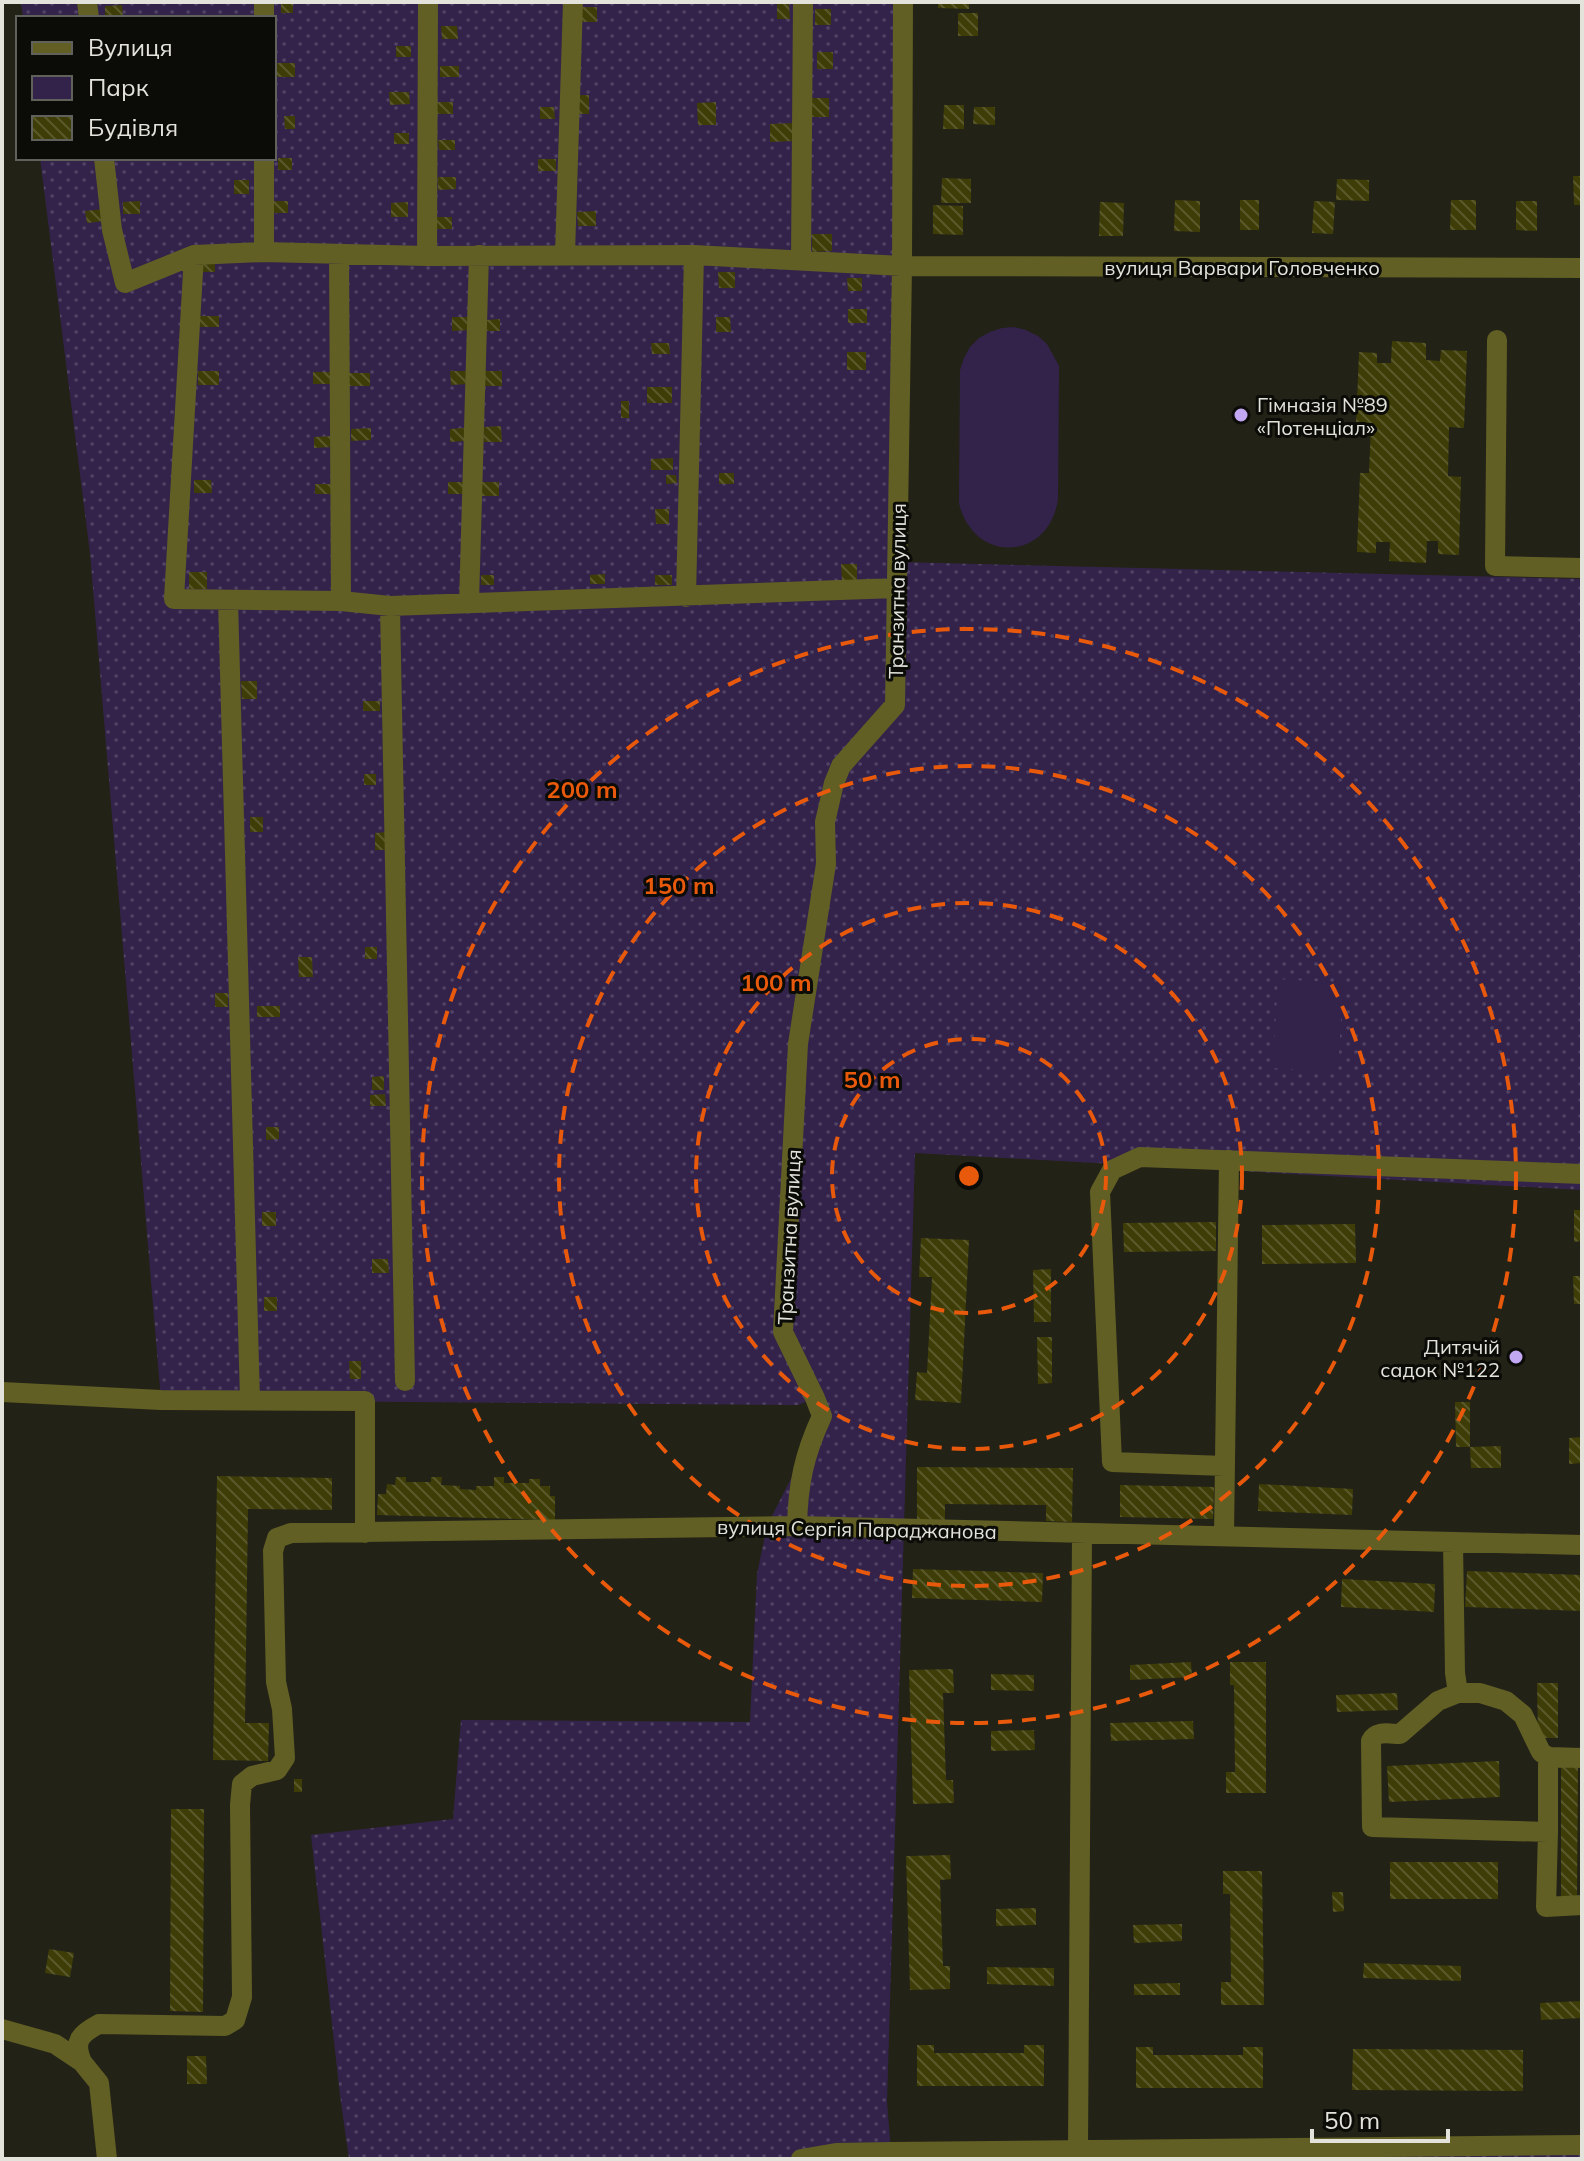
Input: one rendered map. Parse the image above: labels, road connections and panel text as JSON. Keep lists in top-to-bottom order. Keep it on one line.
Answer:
{"streets":{"street":["вулиця Варвари Головченко","Транзитна вулиця","вулиця Сергія Параджанова"]},"crossings":[["вулиця Варвари Головченко","Транзитна вулиця"],["Транзитна вулиця","вулиця Сергія Параджанова"]],"places":["Гімназія №89 «Потенціал»","Дитячій садок №122"],"legend":["Вулиця","Парк","Будівля"],"scale_bar":"50 m","rings":["200 m","150 m","100 m","50 m"]}
